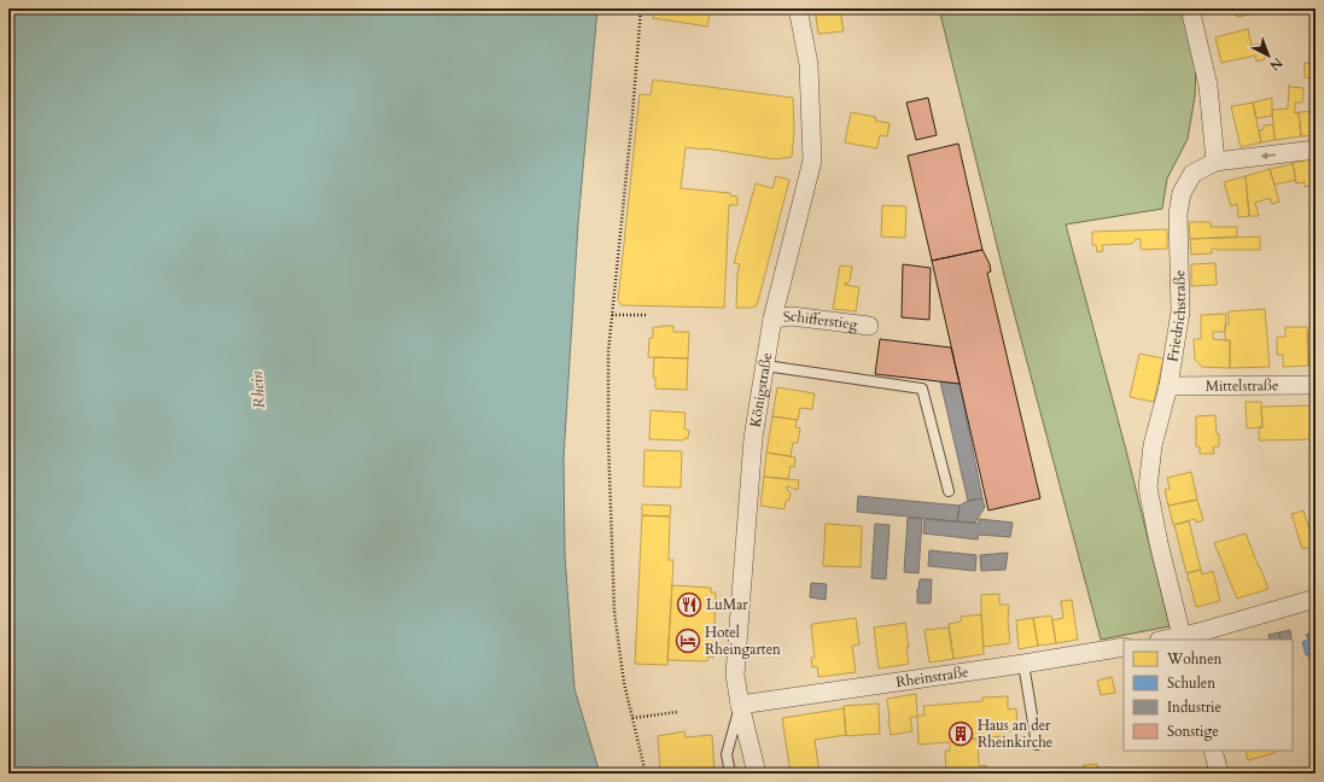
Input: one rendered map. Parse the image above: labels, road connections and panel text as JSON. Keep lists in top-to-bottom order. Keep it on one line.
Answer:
{"streets":{"street":["Friedrichstraße","Schifferstieg","Mittelstraße","Königstraße","Rheinstraße"]},"crossings":[["Friedrichstraße","Mittelstraße"],["Schifferstieg","Königstraße"],["Königstraße","Rheinstraße"]],"water":["Rhein"],"places":{"restaurant":["LuMar"],"hotel":["Hotel Rheingarten"],"building":["Haus an der Rheinkirche"]},"legend":["Wohnen","Schulen","Industrie","Sonstige"],"north":"bottom right"}
